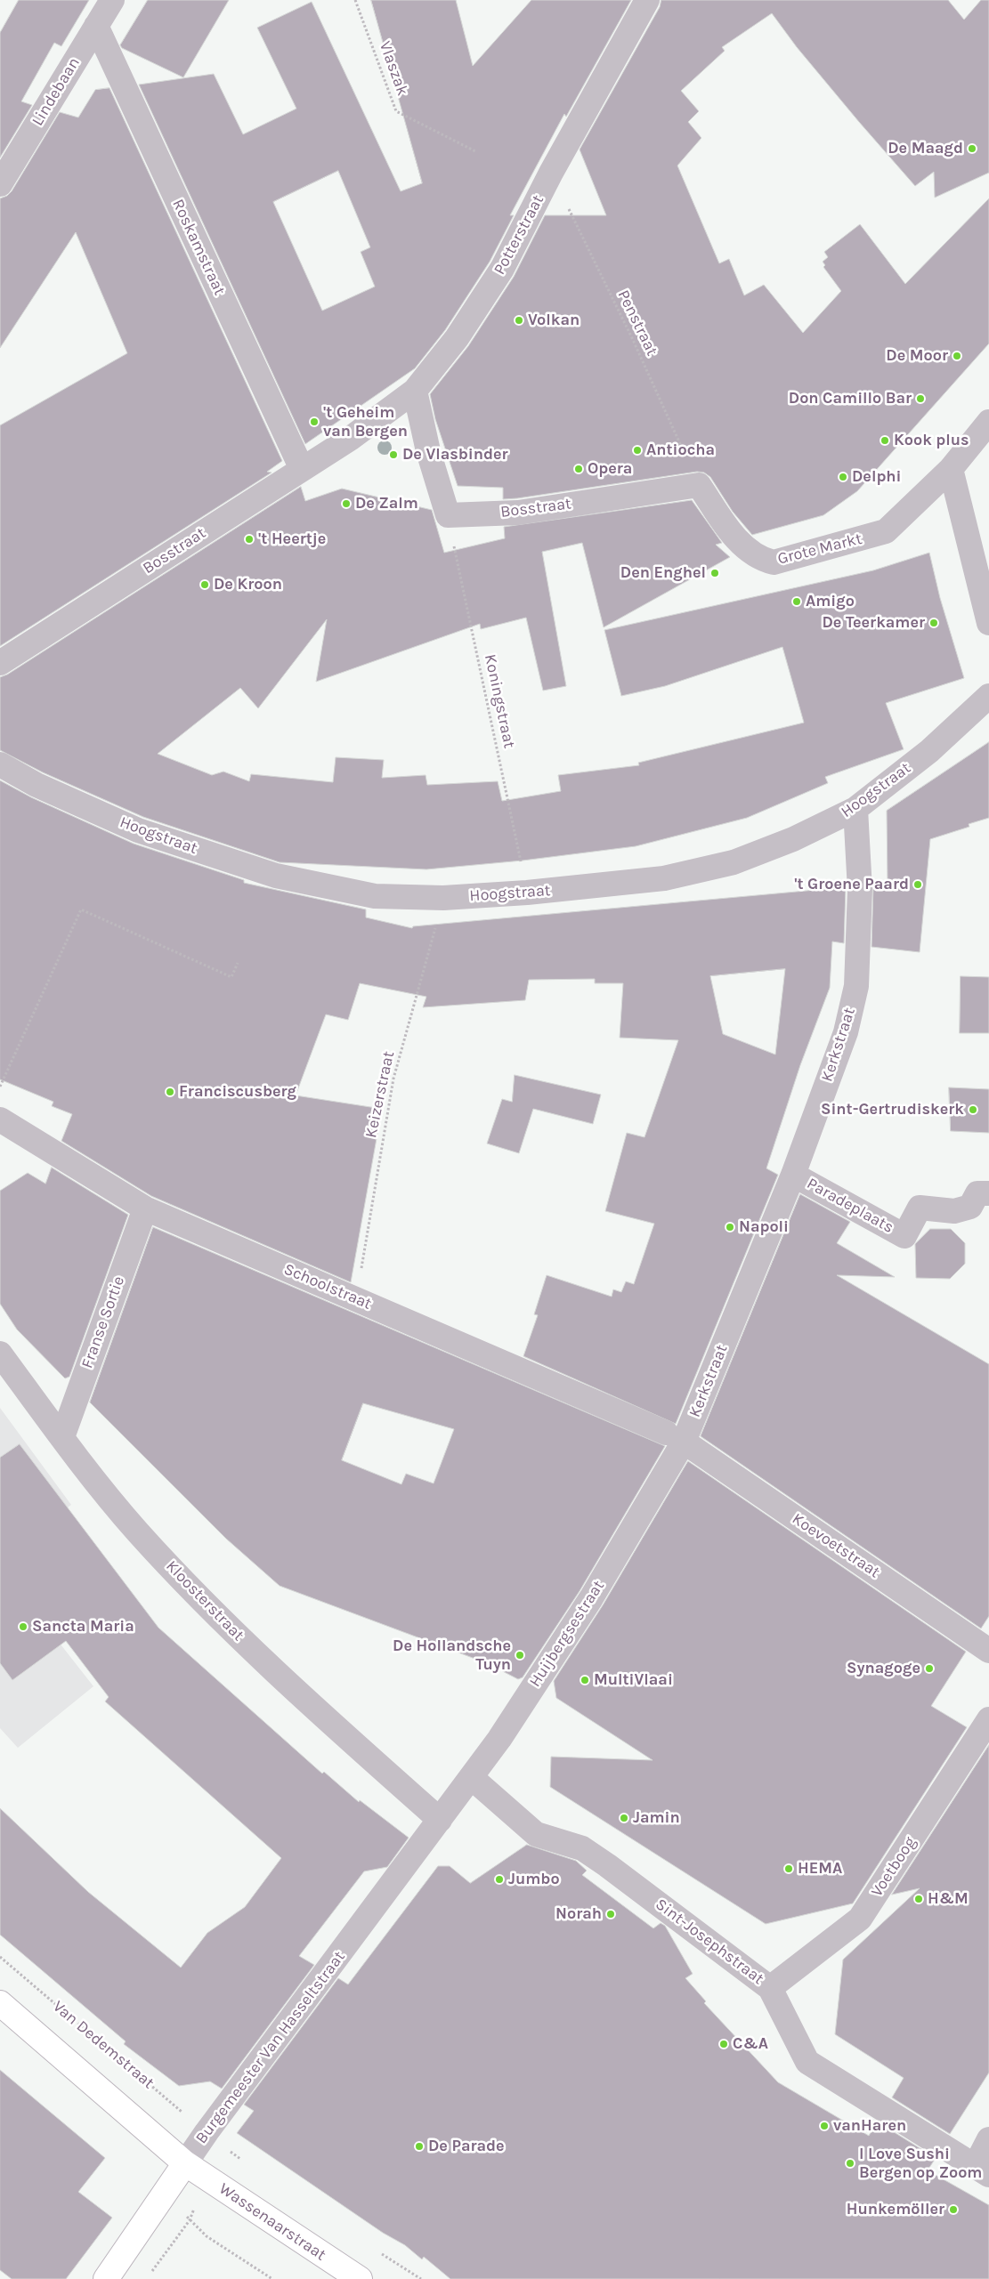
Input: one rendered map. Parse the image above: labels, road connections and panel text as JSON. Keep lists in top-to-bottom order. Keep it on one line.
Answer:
{"streets":{"street":["Lindebaan","Potterstraat","Roskamstraat","Bosstraat","Grote Markt","Hoogstraat","Kerkstraat","Paradeplaats","Schoolstraat","Franse Sortie","Koevoetstraat","Kloosterstraat","Huijbergsestraat","Voetboog","Sint-Josephstraat","Burgemeester Van Hasseltstraat","Wassenaarstraat"],"path":["Vlaszak","Penstraat","Koningstraat","Keizerstraat","Van Dedemstraat"]},"crossings":[["Lindebaan","Roskamstraat"],["Potterstraat","Penstraat"],["Potterstraat","Bosstraat"],["Roskamstraat","Bosstraat"],["Penstraat","Bosstraat"],["Penstraat","Grote Markt"],["Bosstraat","Grote Markt"],["Bosstraat","Koningstraat"],["Koningstraat","Hoogstraat"],["Hoogstraat","Kerkstraat"],["Hoogstraat","Keizerstraat"],["Kerkstraat","Paradeplaats"],["Kerkstraat","Schoolstraat"],["Kerkstraat","Koevoetstraat"],["Kerkstraat","Huijbergsestraat"],["Keizerstraat","Schoolstraat"],["Schoolstraat","Franse Sortie"],["Schoolstraat","Koevoetstraat"],["Schoolstraat","Huijbergsestraat"],["Franse Sortie","Kloosterstraat"],["Koevoetstraat","Huijbergsestraat"],["Kloosterstraat","Huijbergsestraat"],["Kloosterstraat","Burgemeester Van Hasseltstraat"],["Huijbergsestraat","Sint-Josephstraat"],["Huijbergsestraat","Burgemeester Van Hasseltstraat"],["Voetboog","Sint-Josephstraat"],["Van Dedemstraat","Burgemeester Van Hasseltstraat"],["Burgemeester Van Hasseltstraat","Wassenaarstraat"]],"places":["De Maagd","Volkan","De Moor","Don Camillo Bar","'t Geheim van Bergen","Kook plus","Antiocha","De Vlasbinder","Opera","Delphi","De Zalm","'t Heertje","Den Enghel","De Kroon","Amigo","De Teerkamer","'t Groene Paard","Franciscusberg","Sint-Gertrudiskerk","Napoli","Sancta Maria","De Hollandsche Tuyn","Synagoge","MultiVlaai","Jamin","HEMA","Jumbo","H&M","Norah","C&A","vanHaren","De Parade","I Love Sushi Bergen op Zoom","Hunkemöller"]}
